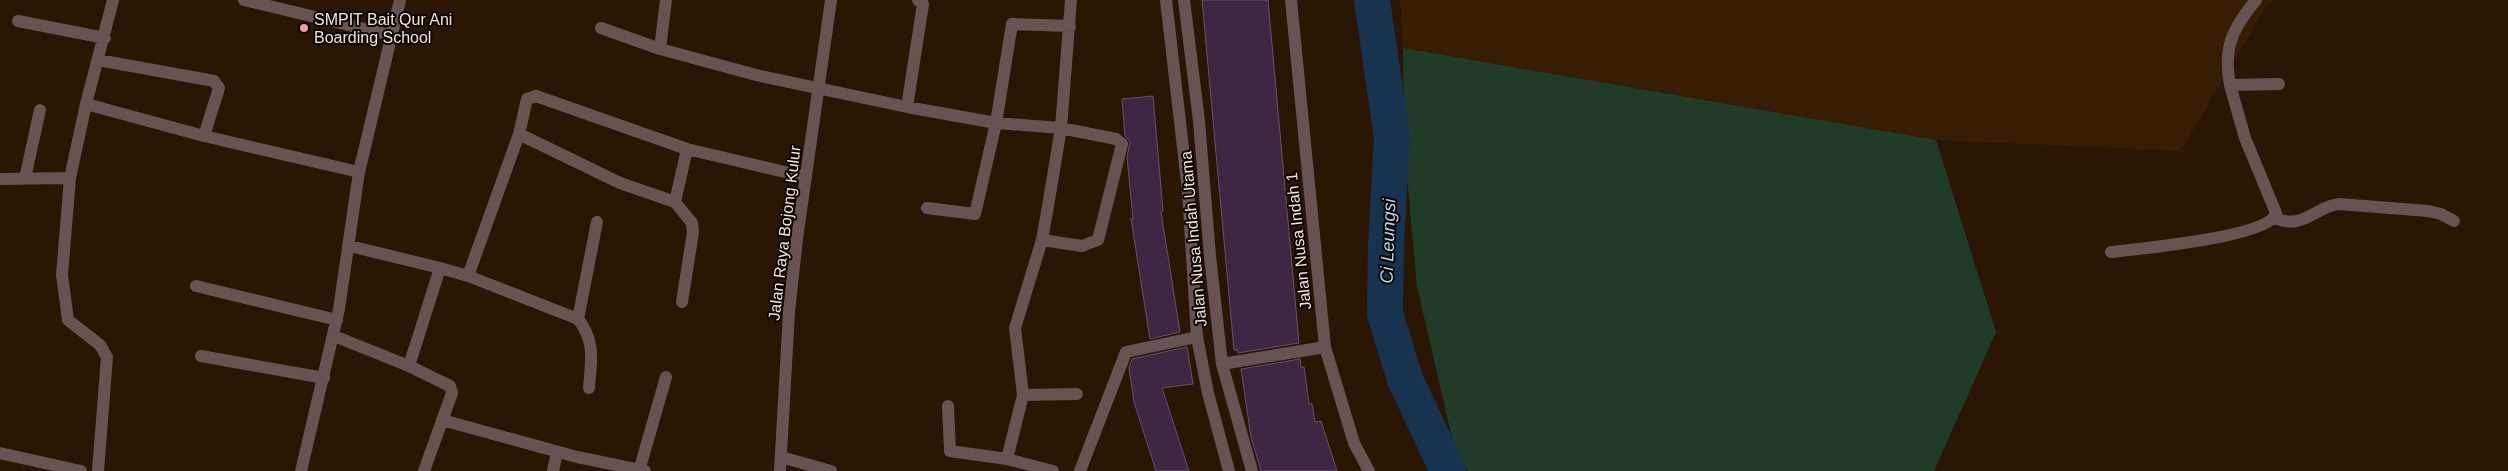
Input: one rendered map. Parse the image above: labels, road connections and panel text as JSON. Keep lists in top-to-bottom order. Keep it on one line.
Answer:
{"streets":{"street":["Jalan Raya Bojong Kulur","Jalan Nusa Indah Utama","Jalan Nusa Indah 1"]},"water":["Ci Leungsi"],"places":["SMPIT Bait Qur Ani Boarding School"]}
